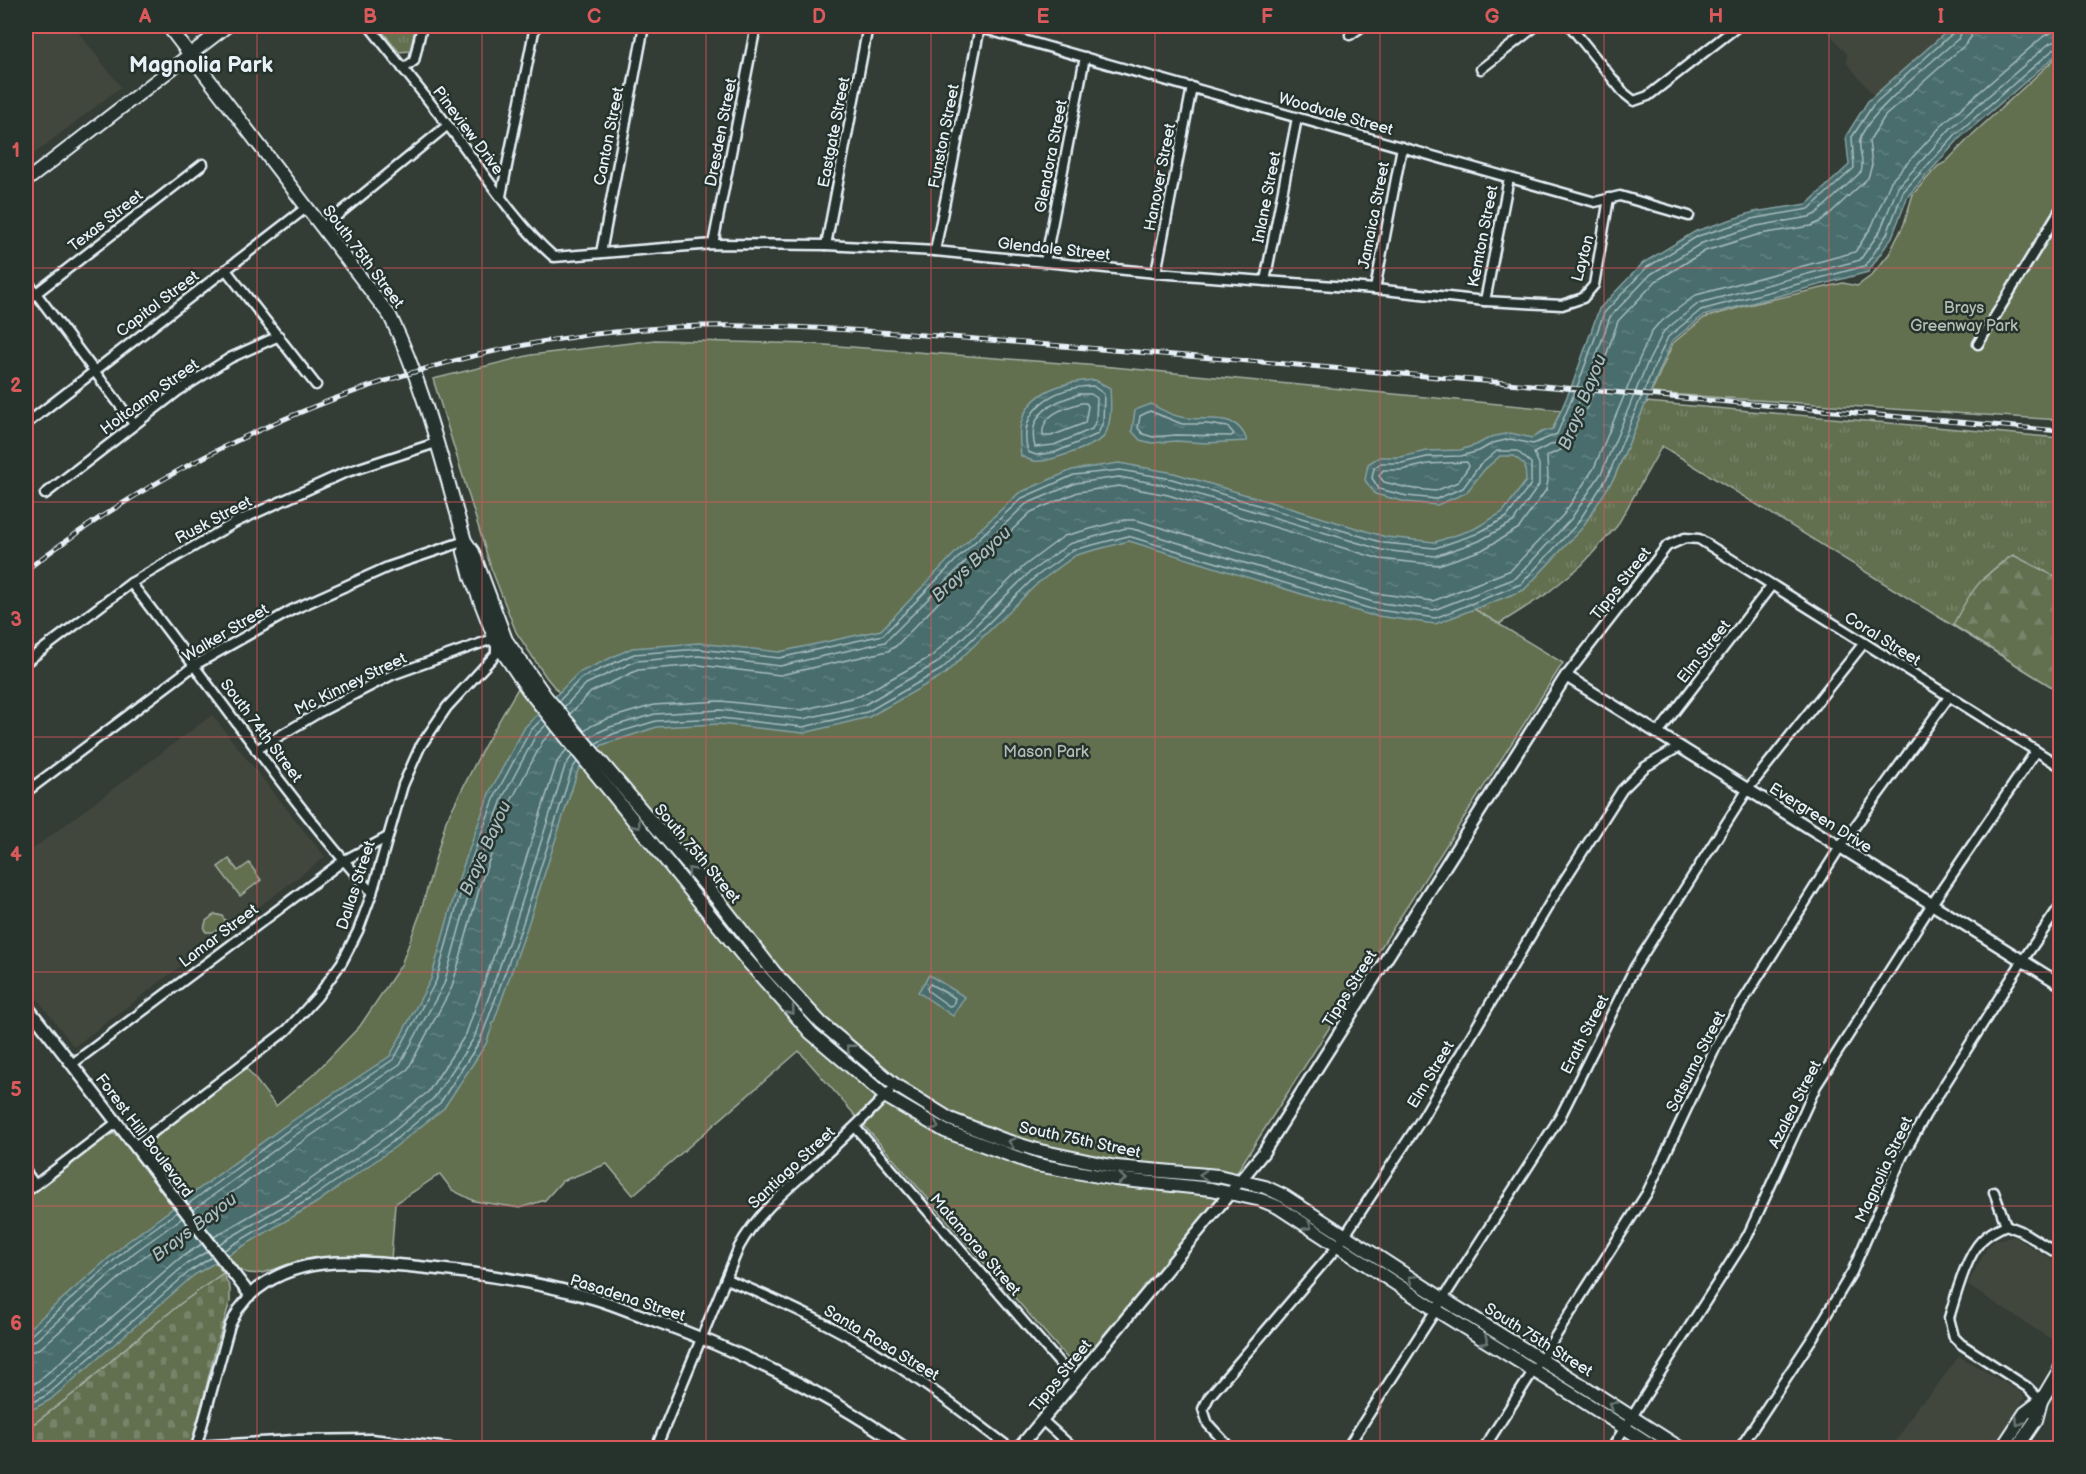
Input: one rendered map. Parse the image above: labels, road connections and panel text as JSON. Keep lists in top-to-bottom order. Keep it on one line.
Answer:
{"streets":{"main road":["South 75th Street"],"street":["Woodvale Street","Pineview Drive","Dresden Street","Eastgate Street","Canton Street","Funston Street","Glendora Street","Hanover Street","Inlane Street","Jamaica Street","Texas Street","Kemton Street","Glendale Street","Layton","Capitol Street","Holtcamp Street","Rusk Street","Tipps Street","Walker Street","Coral Street","Elm Street","Mc Kinney Street","South 74th Street","Evergreen Drive","Dallas Street","Lamar Street","Erath Street","Satsuma Street","Azalea Street","Forest Hill Boulevard","Santiago Street","Magnolia Street","Matamoras Street","Pasadena Street","Santa Rosa Street"]},"crossings":[["Woodvale Street","Funston Street"],["Woodvale Street","Glendora Street"],["Woodvale Street","Hanover Street"],["Woodvale Street","Inlane Street"],["Woodvale Street","Jamaica Street"],["Woodvale Street","Kemton Street"],["Woodvale Street","Layton"],["Pineview Drive","Glendale Street"],["Dresden Street","Glendale Street"],["Eastgate Street","Glendale Street"],["Canton Street","Glendale Street"],["Funston Street","Glendale Street"],["Glendora Street","Glendale Street"],["Hanover Street","Glendale Street"],["Inlane Street","Glendale Street"],["Jamaica Street","Glendale Street"],["Kemton Street","Glendale Street"],["Glendale Street","Layton"],["South 75th Street","Capitol Street"],["South 75th Street","Rusk Street"],["South 75th Street","Tipps Street"],["South 75th Street","Walker Street"],["South 75th Street","Elm Street"],["South 75th Street","Mc Kinney Street"],["South 75th Street","Dallas Street"],["South 75th Street","Erath Street"],["South 75th Street","Satsuma Street"],["South 75th Street","Azalea Street"],["South 75th Street","Santiago Street"],["Rusk Street","South 74th Street"],["Tipps Street","Coral Street"],["Tipps Street","Evergreen Drive"],["Tipps Street","Matamoras Street"],["Walker Street","South 74th Street"],["Coral Street","Elm Street"],["Coral Street","Erath Street"],["Coral Street","Satsuma Street"],["Coral Street","Azalea Street"],["Elm Street","Evergreen Drive"],["Mc Kinney Street","South 74th Street"],["Mc Kinney Street","Dallas Street"],["South 74th Street","Dallas Street"],["South 74th Street","Lamar Street"],["Evergreen Drive","Erath Street"],["Evergreen Drive","Satsuma Street"],["Evergreen Drive","Azalea Street"],["Evergreen Drive","Magnolia Street"],["Dallas Street","Lamar Street"],["Dallas Street","Forest Hill Boulevard"],["Lamar Street","Forest Hill Boulevard"],["Forest Hill Boulevard","Pasadena Street"],["Santiago Street","Matamoras Street"],["Santiago Street","Pasadena Street"],["Santiago Street","Santa Rosa Street"]],"districts":["Magnolia Park"],"water":["Brays Bayou"],"parks":["Brays Greenway Park","Mason Park"],"grid":{"columns":["A","B","C","D","E","F","G","H","I"],"rows":["1","2","3","4","5","6"]}}
